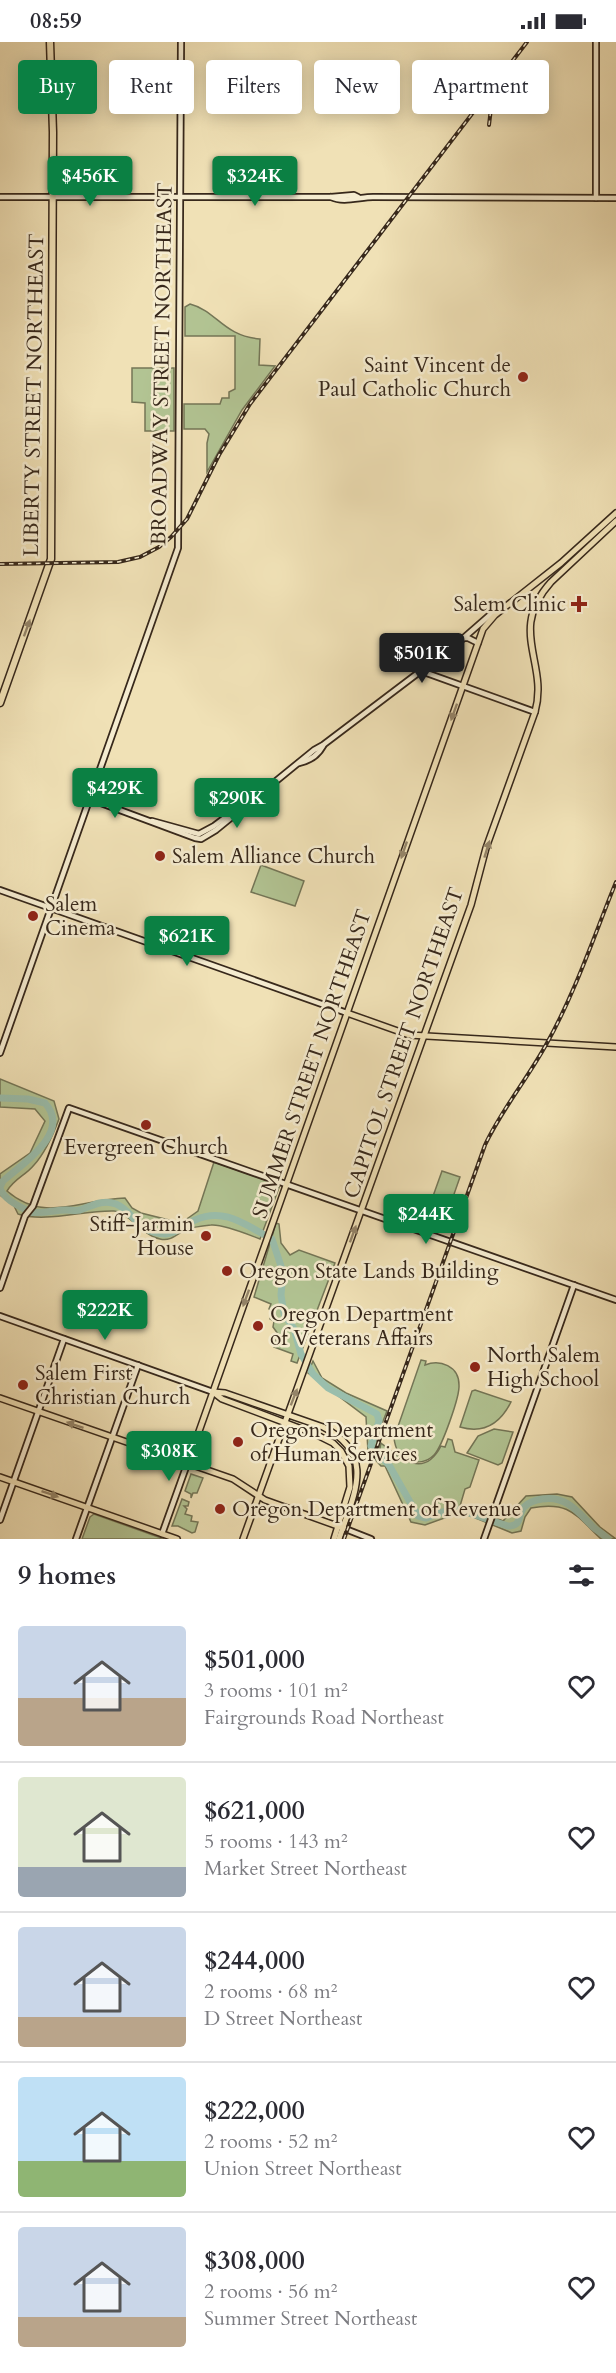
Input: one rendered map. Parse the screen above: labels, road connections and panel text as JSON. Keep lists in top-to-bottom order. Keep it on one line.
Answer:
{"streets":{"highway":["LIBERTY STREET NORTHEAST"],"main road":["CAPITOL STREET NORTHEAST","SUMMER STREET NORTHEAST"],"street":["BROADWAY STREET NORTHEAST"]},"one_way":["LIBERTY STREET NORTHEAST","CAPITOL STREET NORTHEAST","SUMMER STREET NORTHEAST"],"places":{"other":["Saint Vincent de Paul Catholic Church","Salem Alliance Church","Salem Cinema","Evergreen Church","Stiff-Jarmin House","Oregon State Lands Building","Oregon Department of Veterans Affairs","North Salem High School","Salem First Christian Church","Oregon Department of Human Services","Oregon Department of Revenue"],"health":["Salem Clinic"]},"page":{"status":"08:59","chip":["Buy","Rent","Filters","New","Apartment"],"price":["$456K","$324K","$501K","$429K","$290K","$621K","$244K","$222K","$308K"],"heading":"9 homes","list":[{"name":"$501,000","note":"3 rooms · 101 m² · Fairgrounds Road Northeast"},{"name":"$621,000","note":"5 rooms · 143 m² · Market Street Northeast"},{"name":"$244,000","note":"2 rooms · 68 m² · D Street Northeast"},{"name":"$222,000","note":"2 rooms · 52 m² · Union Street Northeast"},{"name":"$308,000","note":"2 rooms · 56 m² · Summer Street Northeast"}]}}
